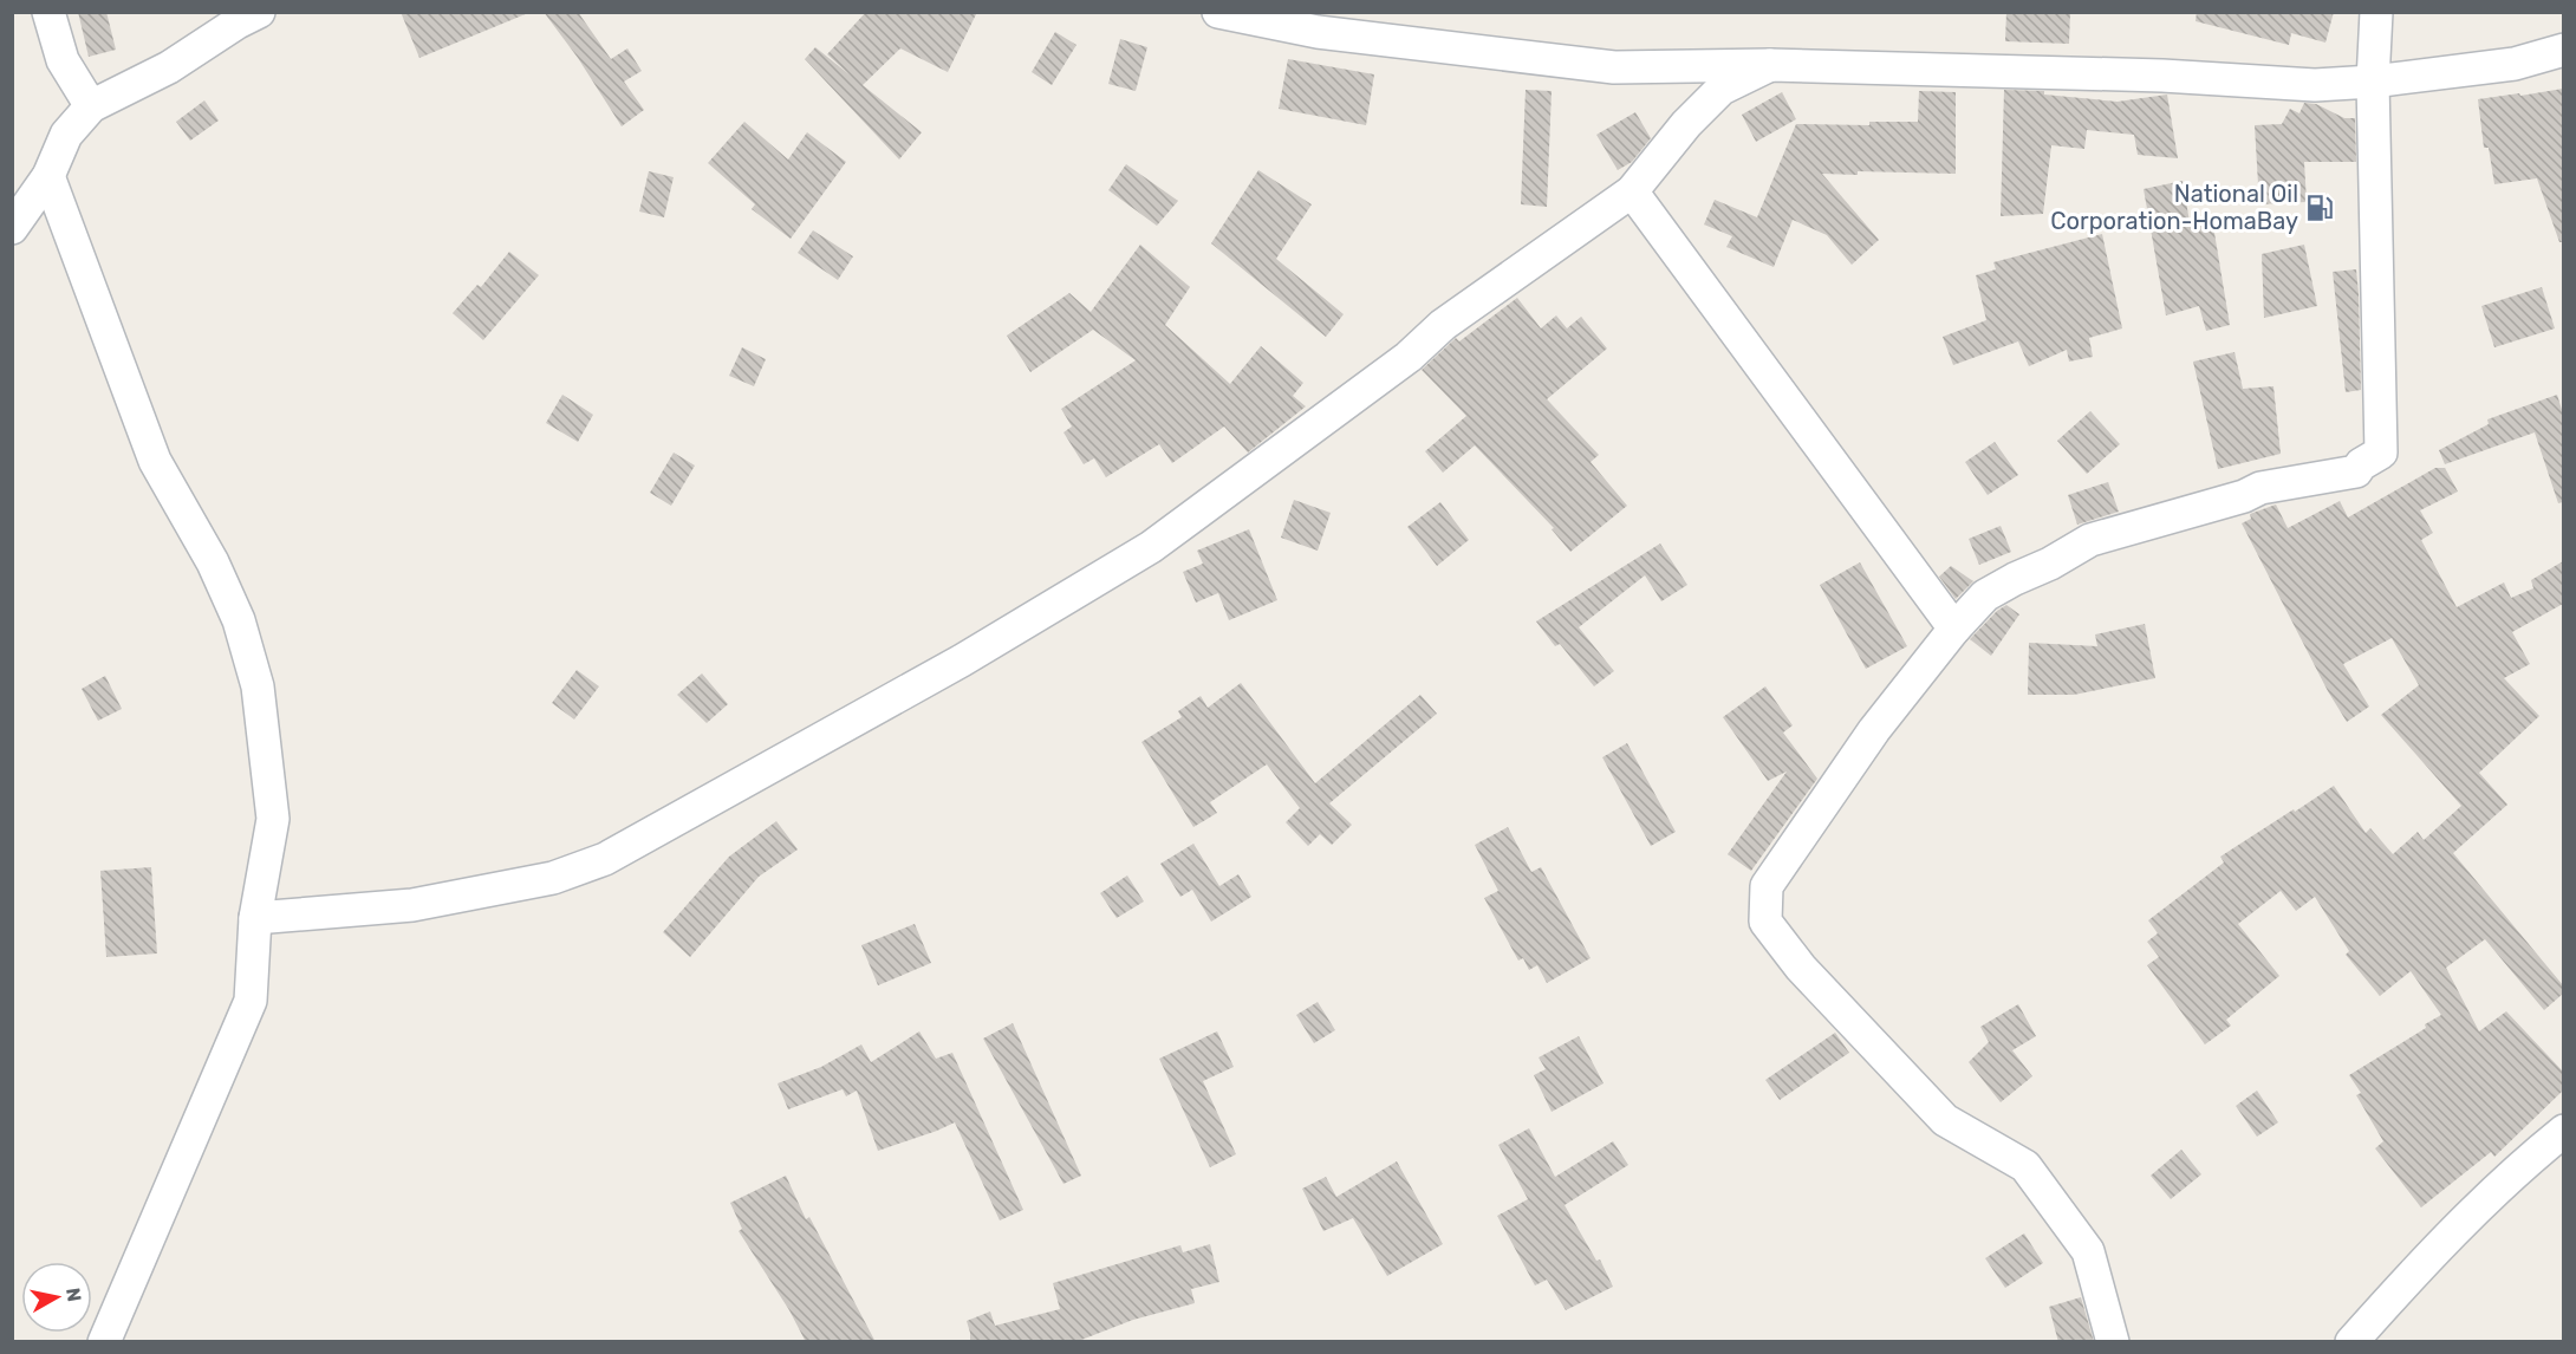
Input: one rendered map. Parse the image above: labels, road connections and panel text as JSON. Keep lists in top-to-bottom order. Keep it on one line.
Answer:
{"places":{"fuel station":["National Oil Corporation-HomaBay"]},"north":"right"}
